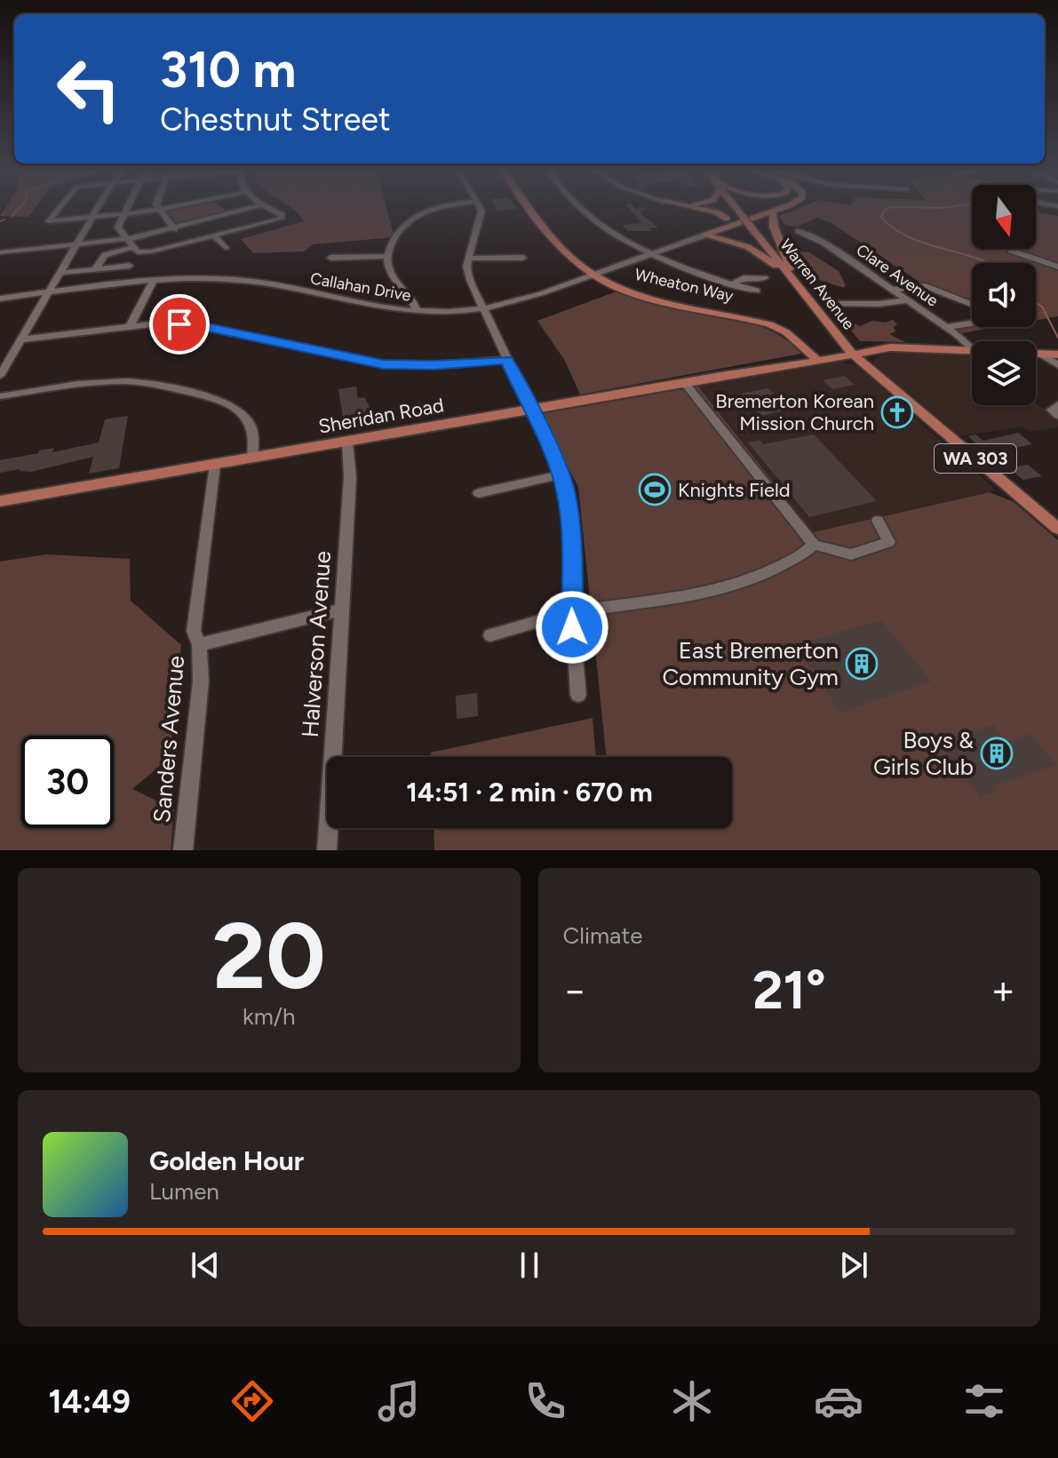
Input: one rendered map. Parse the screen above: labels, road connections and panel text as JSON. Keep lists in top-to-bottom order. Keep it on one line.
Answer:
{"streets":{"main road":["Warren Avenue","Wheaton Way","Sheridan Road","WA 303"],"street":["Clare Avenue","Callahan Drive","Halverson Avenue","Sanders Avenue"]},"crossings":[["Warren Avenue","Sheridan Road"],["Warren Avenue","WA 303"],["Wheaton Way","Callahan Drive"],["Wheaton Way","Sheridan Road"],["Sheridan Road","WA 303"],["Sheridan Road","Halverson Avenue"],["Sheridan Road","Sanders Avenue"]],"places":{"church":["Bremerton Korean Mission Church"],"sports":["Knights Field"],"building":["East Bremerton Community Gym","Boys & Girls Club"]},"north":"bottom","page":{"turn":["310 m","Chestnut Street"],"limit":"30","trip":"14:51 · 2 min · 670 m","tile":[["20","km/h"],"Climate"],"heat":["−","21°","+"],"song":["Golden Hour","Lumen"],"tabs":"14:49"}}
